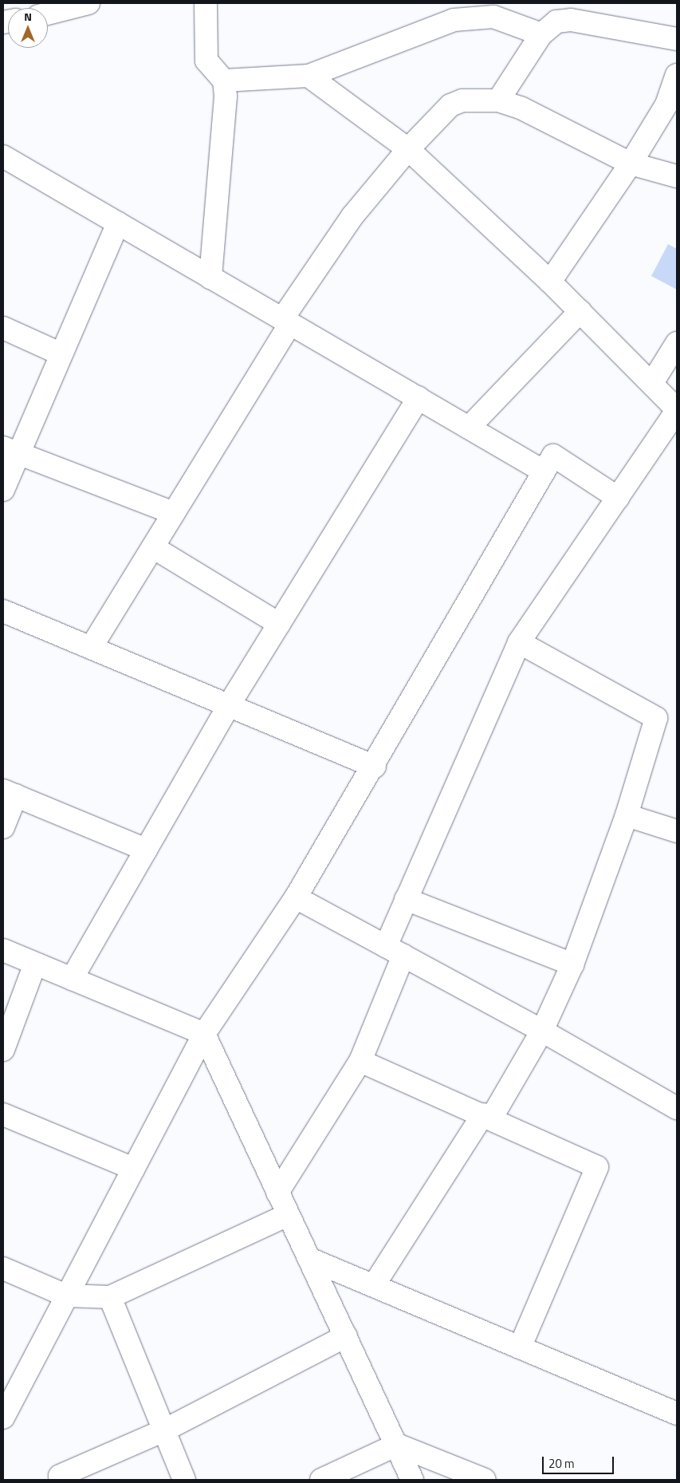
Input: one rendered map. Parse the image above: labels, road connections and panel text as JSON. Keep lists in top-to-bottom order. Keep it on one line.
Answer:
{"scale_bar":"20 m","north":"top"}
